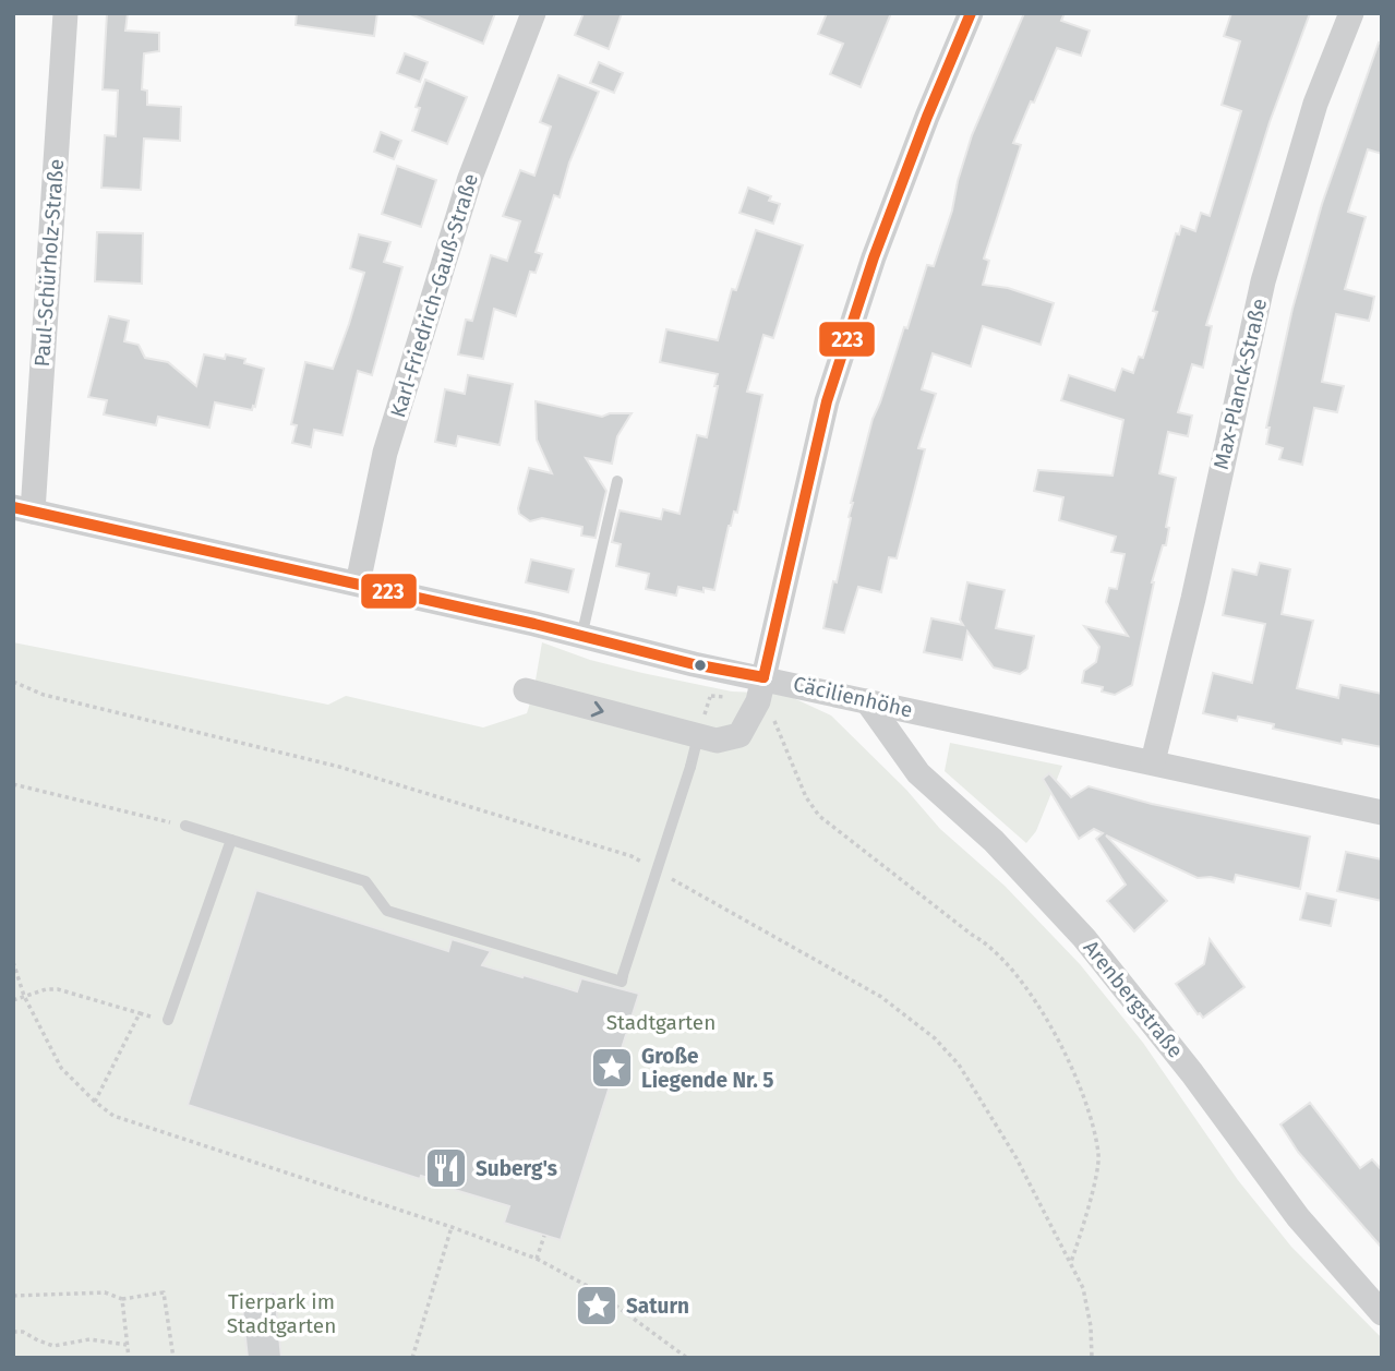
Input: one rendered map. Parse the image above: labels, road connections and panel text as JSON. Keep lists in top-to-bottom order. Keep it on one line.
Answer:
{"streets":{"street":["Paul-Schürholz-Straße","Karl-Friedrich-Gauß-Straße","Max-Planck-Straße","Cäcilienhöhe","Arenbergstraße"]},"crossings":[["Paul-Schürholz-Straße","Cäcilienhöhe"],["Karl-Friedrich-Gauß-Straße","Cäcilienhöhe"],["Max-Planck-Straße","Cäcilienhöhe"],["Cäcilienhöhe","Arenbergstraße"]],"parks":["Stadtgarten","Tierpark im Stadtgarten"],"places":{"place":["Große Liegende Nr. 5","Saturn"],"restaurant":["Suberg's"]},"lines":["transit line 223"]}
